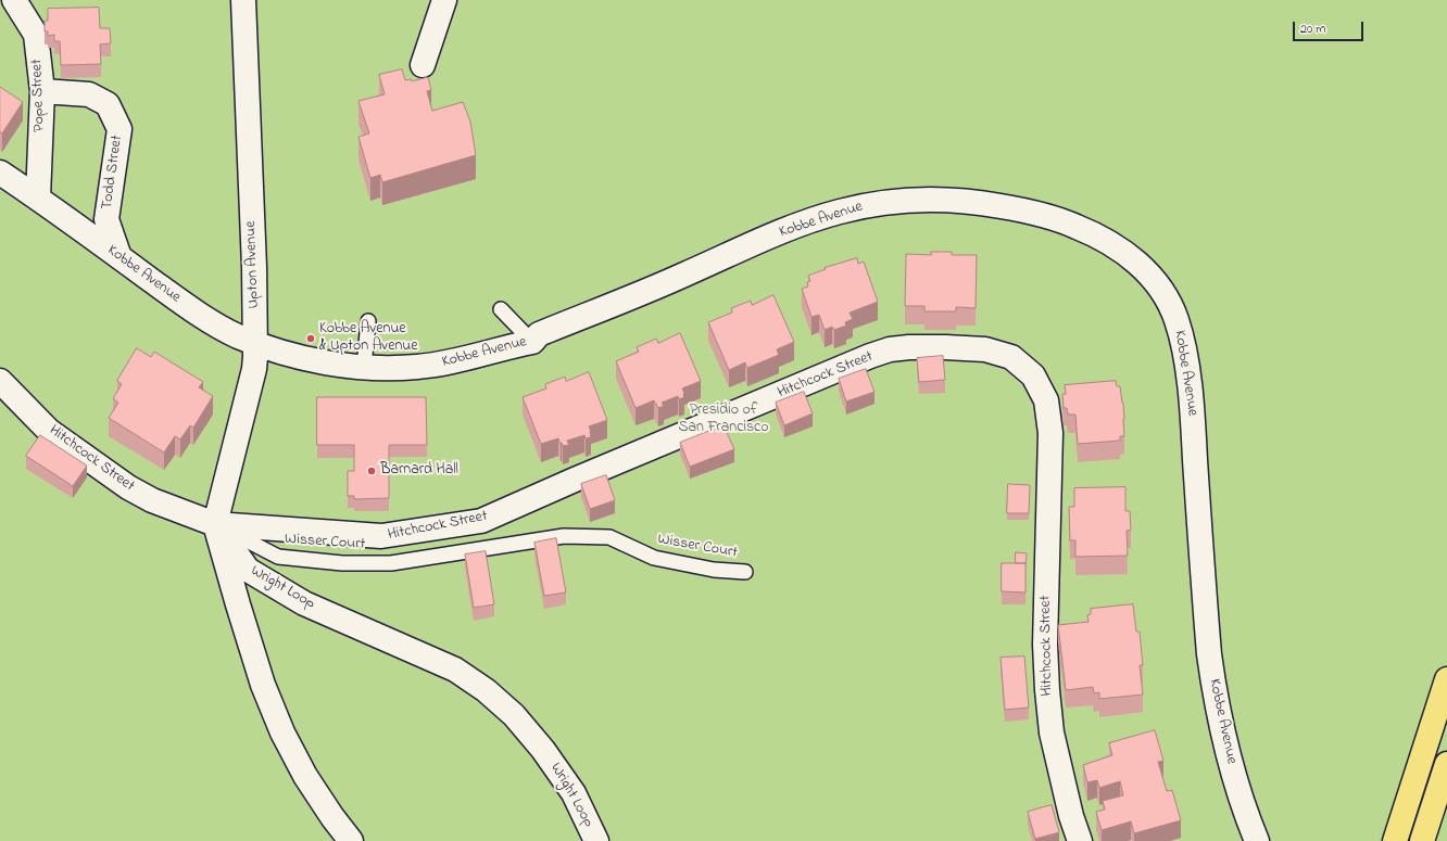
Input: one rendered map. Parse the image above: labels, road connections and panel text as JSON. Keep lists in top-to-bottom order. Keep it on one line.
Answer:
{"streets":{"street":["Pope Street","Todd Street","Kobbe Avenue","Upton Avenue","Hitchcock Street","Wright Loop"],"lane":["Wisser Court"]},"crossings":[["Pope Street","Todd Street"],["Pope Street","Kobbe Avenue"],["Todd Street","Kobbe Avenue"],["Kobbe Avenue","Upton Avenue"],["Upton Avenue","Hitchcock Street"],["Upton Avenue","Wisser Court"],["Upton Avenue","Wright Loop"],["Hitchcock Street","Wisser Court"],["Hitchcock Street","Wright Loop"],["Wisser Court","Wright Loop"]],"parks":["Presidio of San Francisco"],"places":["Kobbe Avenue & Upton Avenue","Barnard Hall"],"scale_bar":"20 m"}
